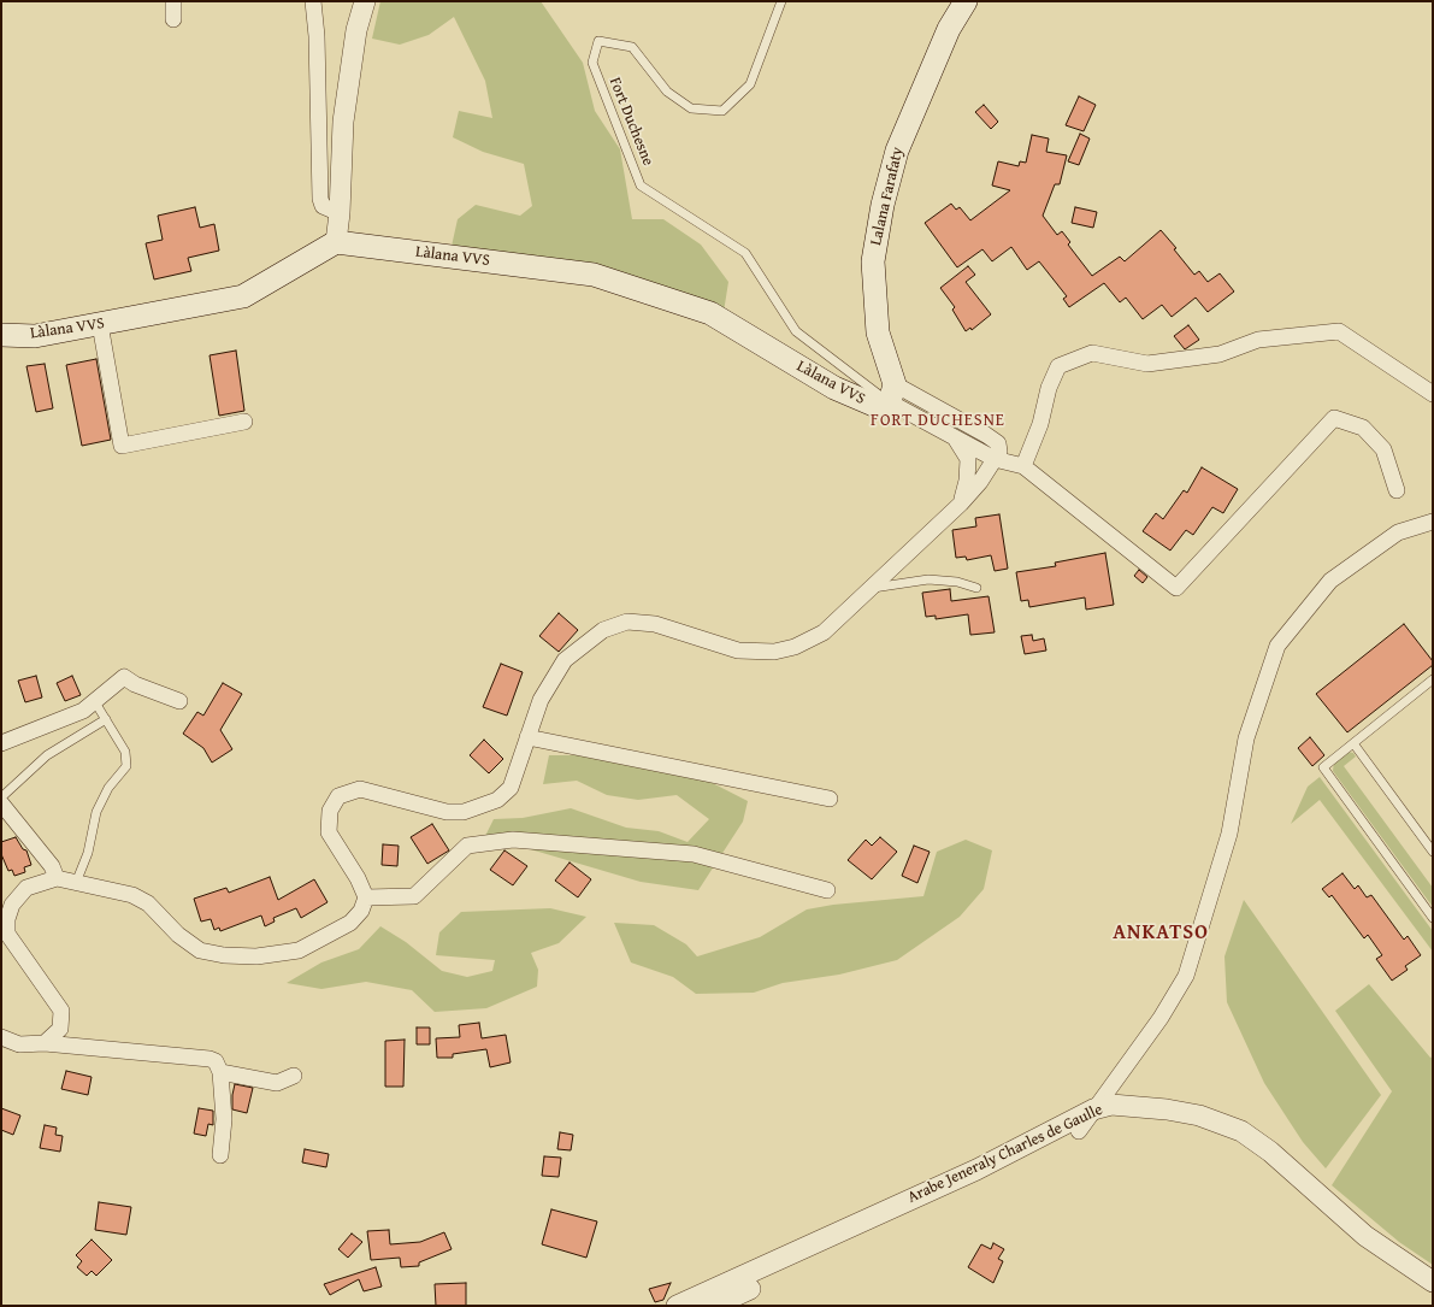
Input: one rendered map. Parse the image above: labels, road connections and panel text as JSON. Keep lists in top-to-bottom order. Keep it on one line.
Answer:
{"streets":{"main road":["Lalana Farafaty","Làlana VVS"],"street":["Arabe Jeneraly Charles de Gaulle"],"lane":["Fort Duchesne"]},"crossings":[["Fort Duchesne","Lalana Farafaty"],["Fort Duchesne","Làlana VVS"],["Lalana Farafaty","Làlana VVS"]],"districts":["FORT DUCHESNE","ANKATSO"]}
